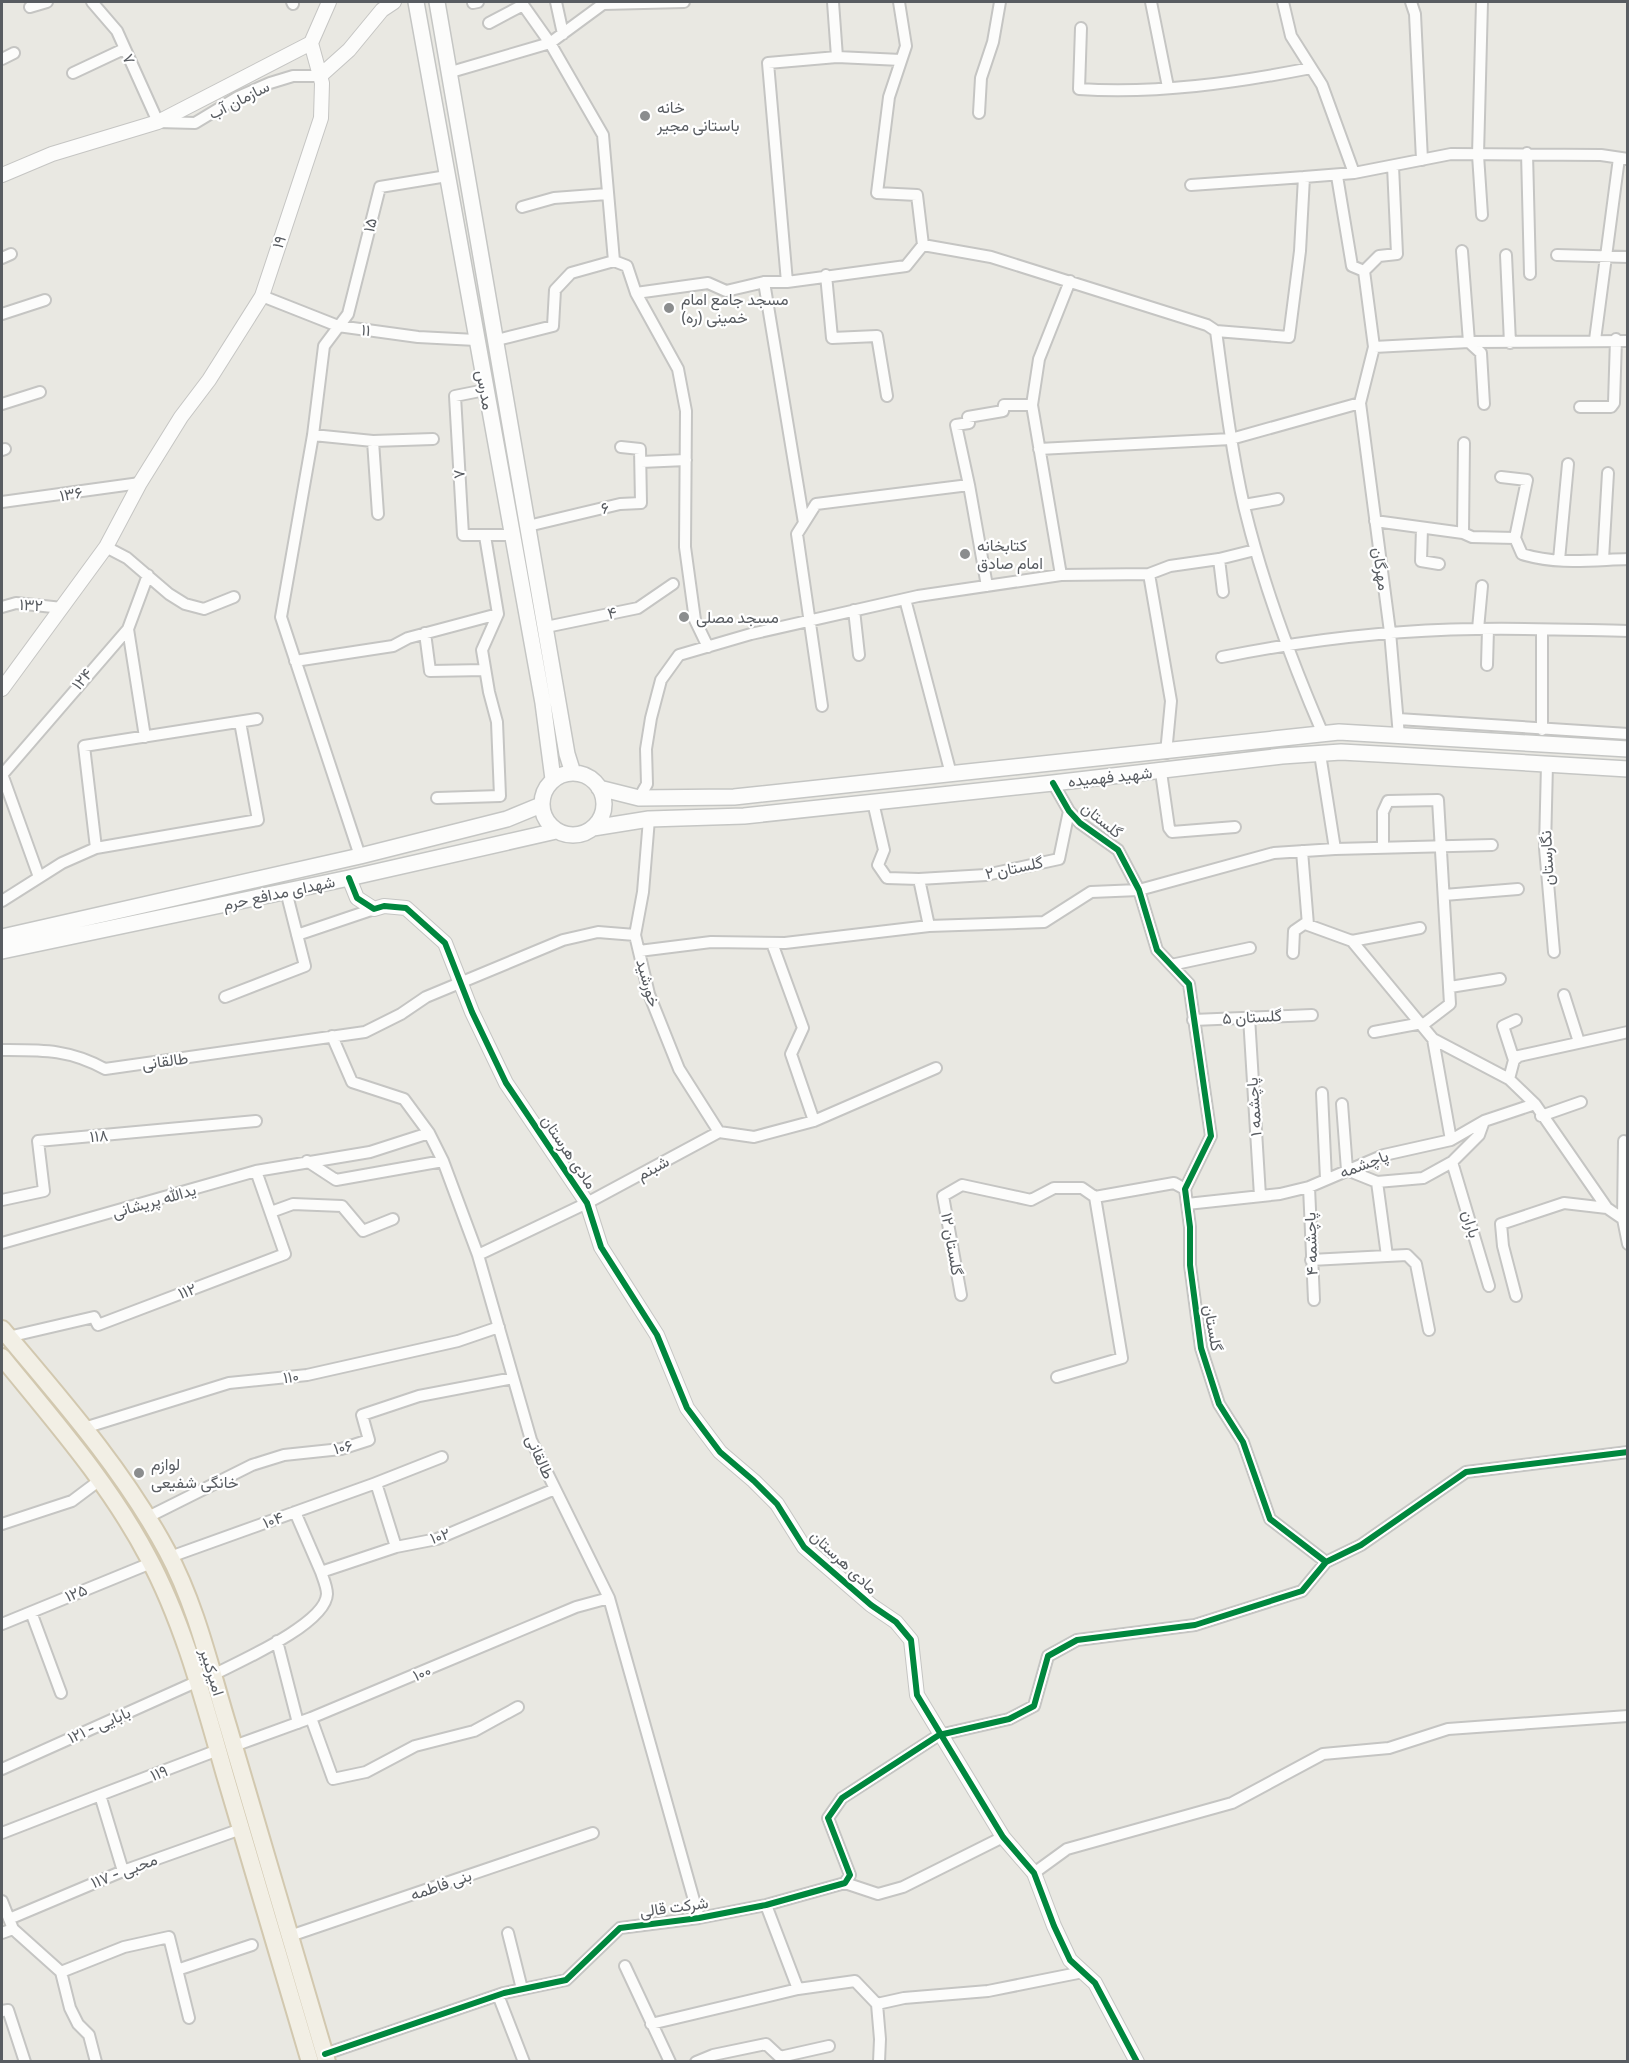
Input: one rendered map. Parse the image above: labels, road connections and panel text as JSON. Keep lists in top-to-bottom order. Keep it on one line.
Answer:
{"streets":{"main road":["مدرس","شهید فهمیده","شهدای مدافع حرم","امیرکبیر"],"street":["۷","سازمان آب","۱۵","۱۹","۱۱","۱۳۶","۶","مهرگان","۱۳۲","۴","۱۲۴","گلستان","نگارستان","گلستان ۲","خورشید","گلستان ۵","طالقانی","پاچشمه ۱","۱۱۸","مادی هرستان","پاچشمه","شبنم","یدالله پریشانی","باران","گلستان ۱۲","پاچشمه ۴","۱۱۲","۱۱۰","۱۰۶","۱۰۴","۱۰۲","۱۲۵","۱۰۰","بابایی - ۱۲۱","۱۱۹","محبی - ۱۱۷","بنی فاطمه","شرکت قالی"]},"crossings":[["۷","سازمان آب"],["۷","مدرس"],["سازمان آب","۱۹"],["۱۵","۱۱"],["۱۵","مدرس"],["۱۹","۱۱"],["۱۹","۱۳۶"],["۱۱","مدرس"],["مدرس","۶"],["مدرس","۴"],["مدرس","شهید فهمیده"],["مدرس","شهدای مدافع حرم"],["مهرگان","شهید فهمیده"],["شهید فهمیده","گلستان"],["شهید فهمیده","نگارستان"],["شهید فهمیده","شهدای مدافع حرم"],["شهید فهمیده","خورشید"],["گلستان","گلستان ۲"],["گلستان","گلستان ۵"],["گلستان","پاچشمه"],["گلستان","گلستان ۱۲"],["خورشید","طالقانی"],["خورشید","شبنم"],["گلستان ۵","پاچشمه ۱"],["طالقانی","مادی هرستان"],["طالقانی","شبنم"],["طالقانی","یدالله پریشانی"],["طالقانی","۱۱۰"],["طالقانی","۱۰۶"],["طالقانی","۱۰۲"],["طالقانی","۱۰۰"],["طالقانی","شرکت قالی"],["پاچشمه ۱","پاچشمه"],["مادی هرستان","شبنم"],["پاچشمه","پاچشمه ۴"],["یدالله پریشانی","۱۱۲"],["۱۱۲","امیرکبیر"],["۱۱۰","امیرکبیر"],["۱۰۶","امیرکبیر"],["۱۰۴","امیرکبیر"],["۱۲۵","امیرکبیر"],["امیرکبیر","۱۰۰"],["امیرکبیر","بابایی - ۱۲۱"],["امیرکبیر","۱۱۹"],["امیرکبیر","محبی - ۱۱۷"],["امیرکبیر","بنی فاطمه"],["امیرکبیر","شرکت قالی"],["۱۰۰","۱۱۹"]],"places":["خانه باستانی مجیر","مسجد جامع امام خمینی (ره)","کتابخانه امام صادق","مسجد مصلی","لوازم خانگی شفیعی"]}
